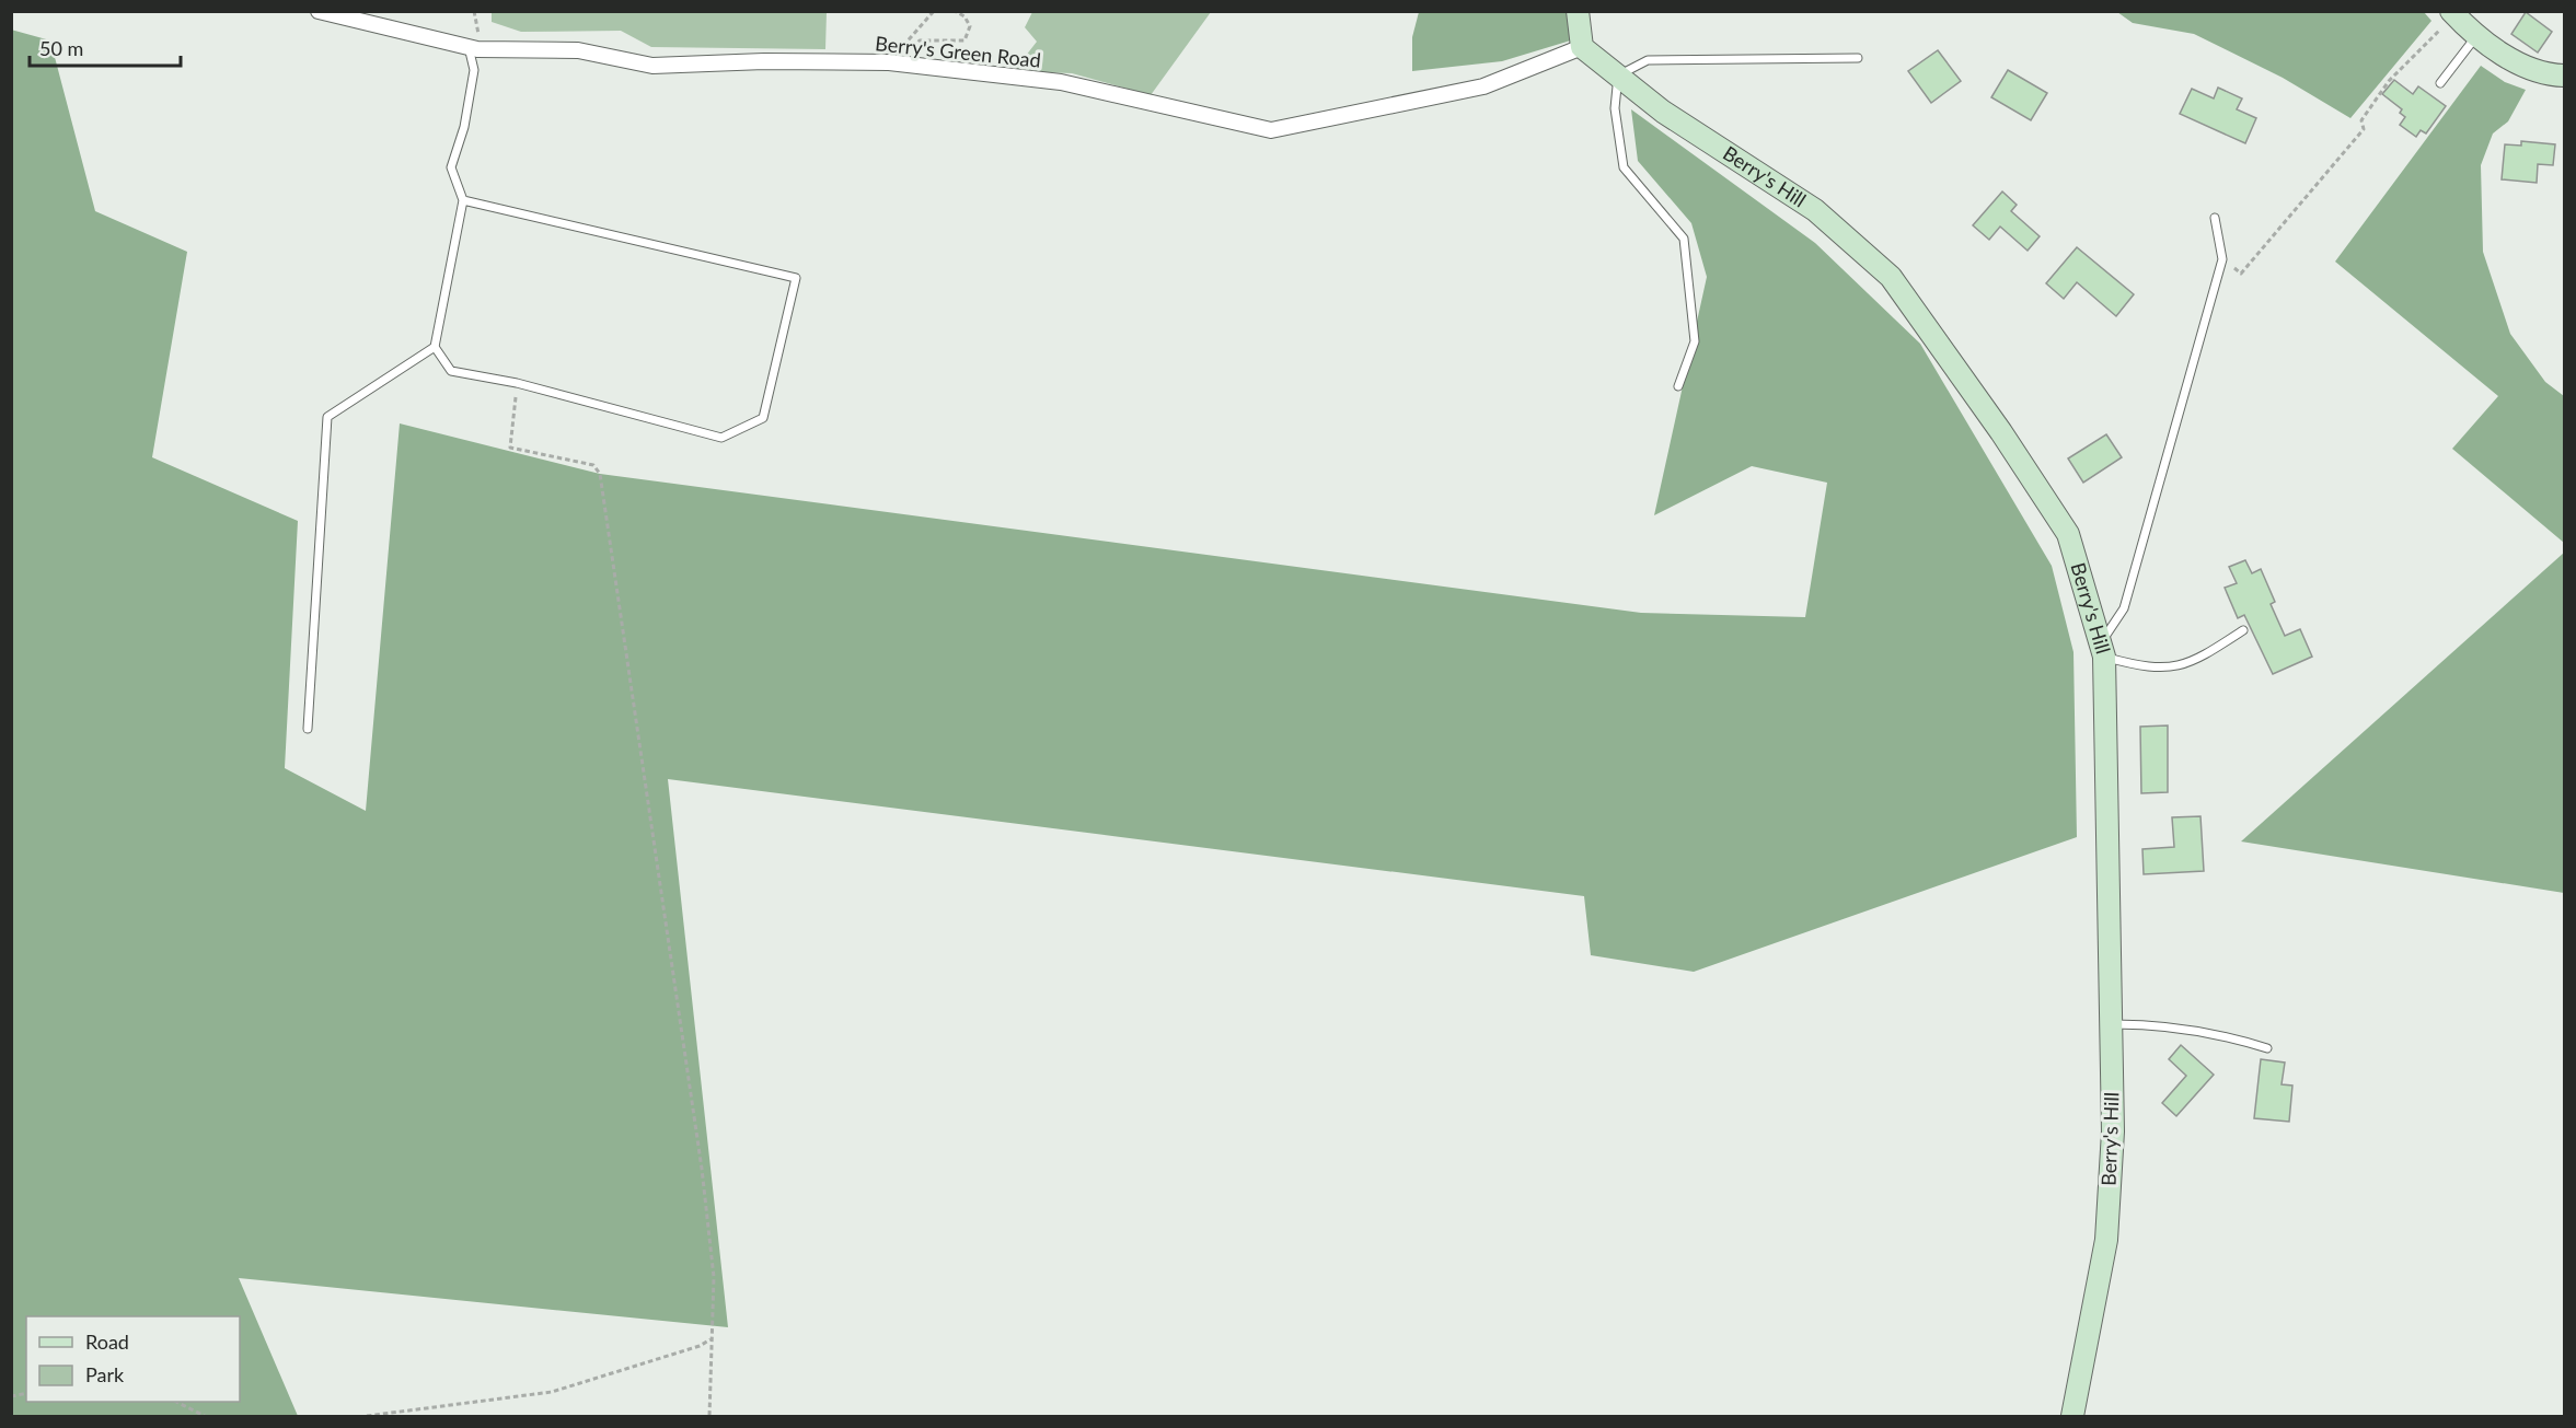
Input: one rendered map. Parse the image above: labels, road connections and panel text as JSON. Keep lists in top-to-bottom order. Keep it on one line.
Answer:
{"streets":{"street":["Berry's Green Road","Berry's Hill"]},"crossings":[["Berry's Green Road","Berry's Hill"]],"legend":["Road","Park"],"scale_bar":"50 m"}
